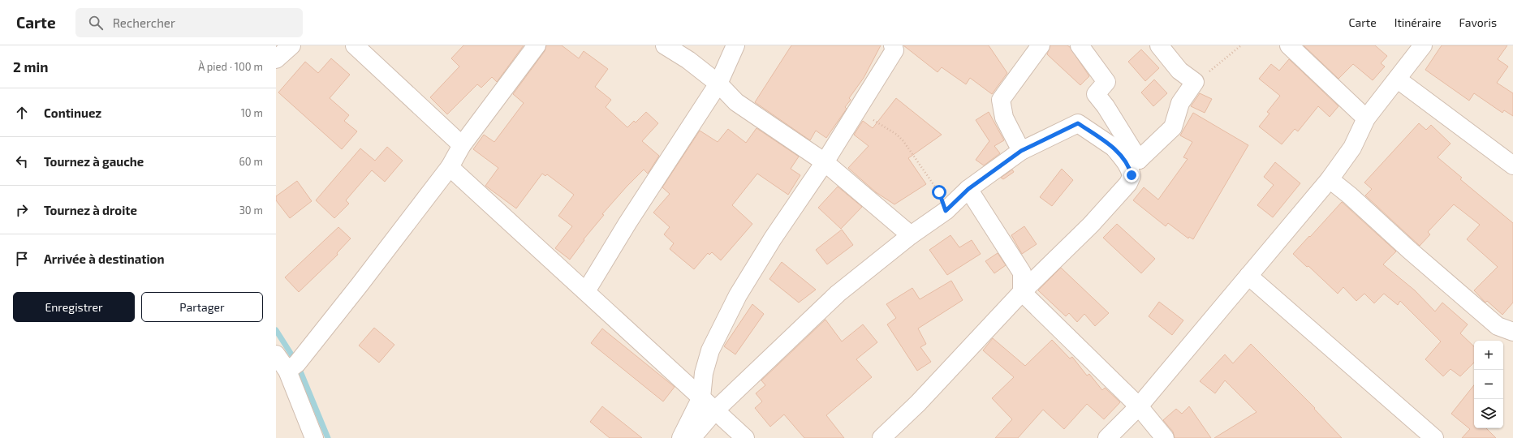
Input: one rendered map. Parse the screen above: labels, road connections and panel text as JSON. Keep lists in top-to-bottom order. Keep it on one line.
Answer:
{"page":{"header":"Carte","search":"Rechercher","nav":["Carte","Itinéraire","Favoris"],"heading":["2 min","À pied · 100 m"],"list":[["Continuez","10 m"],["Tournez à gauche","60 m"],["Tournez à droite","30 m"],"Arrivée à destination"],"buttons":["Enregistrer","Partager"],"map_buttons":["+","−"]}}
